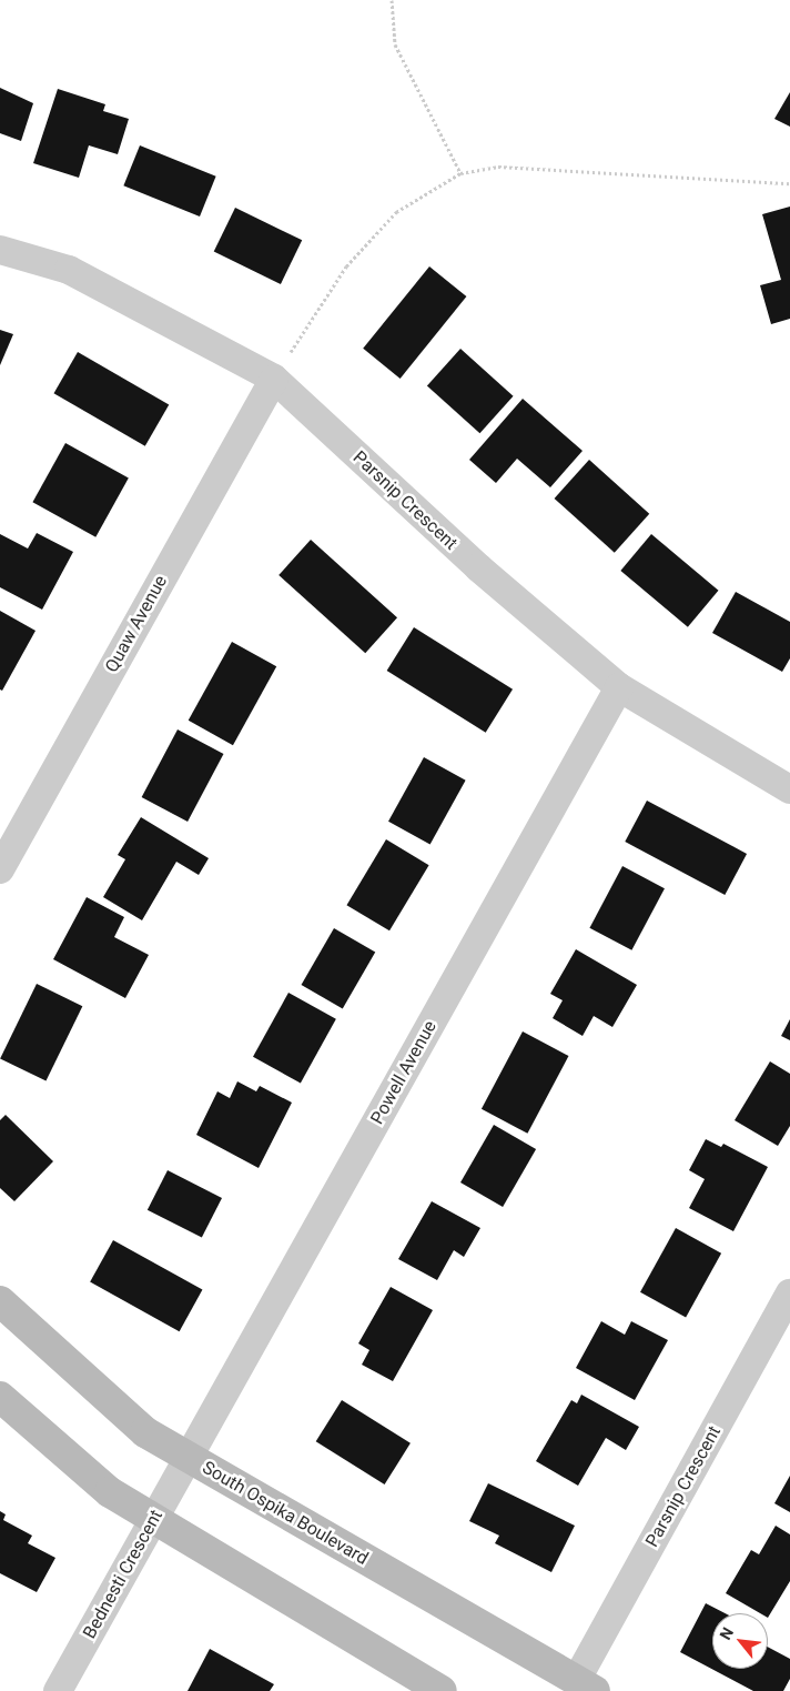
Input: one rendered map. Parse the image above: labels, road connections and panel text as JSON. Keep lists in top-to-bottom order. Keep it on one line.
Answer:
{"streets":{"main road":["South Ospika Boulevard"],"street":["Parsnip Crescent","Quaw Avenue","Powell Avenue","Bednesti Crescent"]},"crossings":[["Parsnip Crescent","Quaw Avenue"],["Parsnip Crescent","Powell Avenue"],["Parsnip Crescent","South Ospika Boulevard"],["Powell Avenue","South Ospika Boulevard"],["Powell Avenue","Bednesti Crescent"],["South Ospika Boulevard","Bednesti Crescent"]],"north":"top left"}
